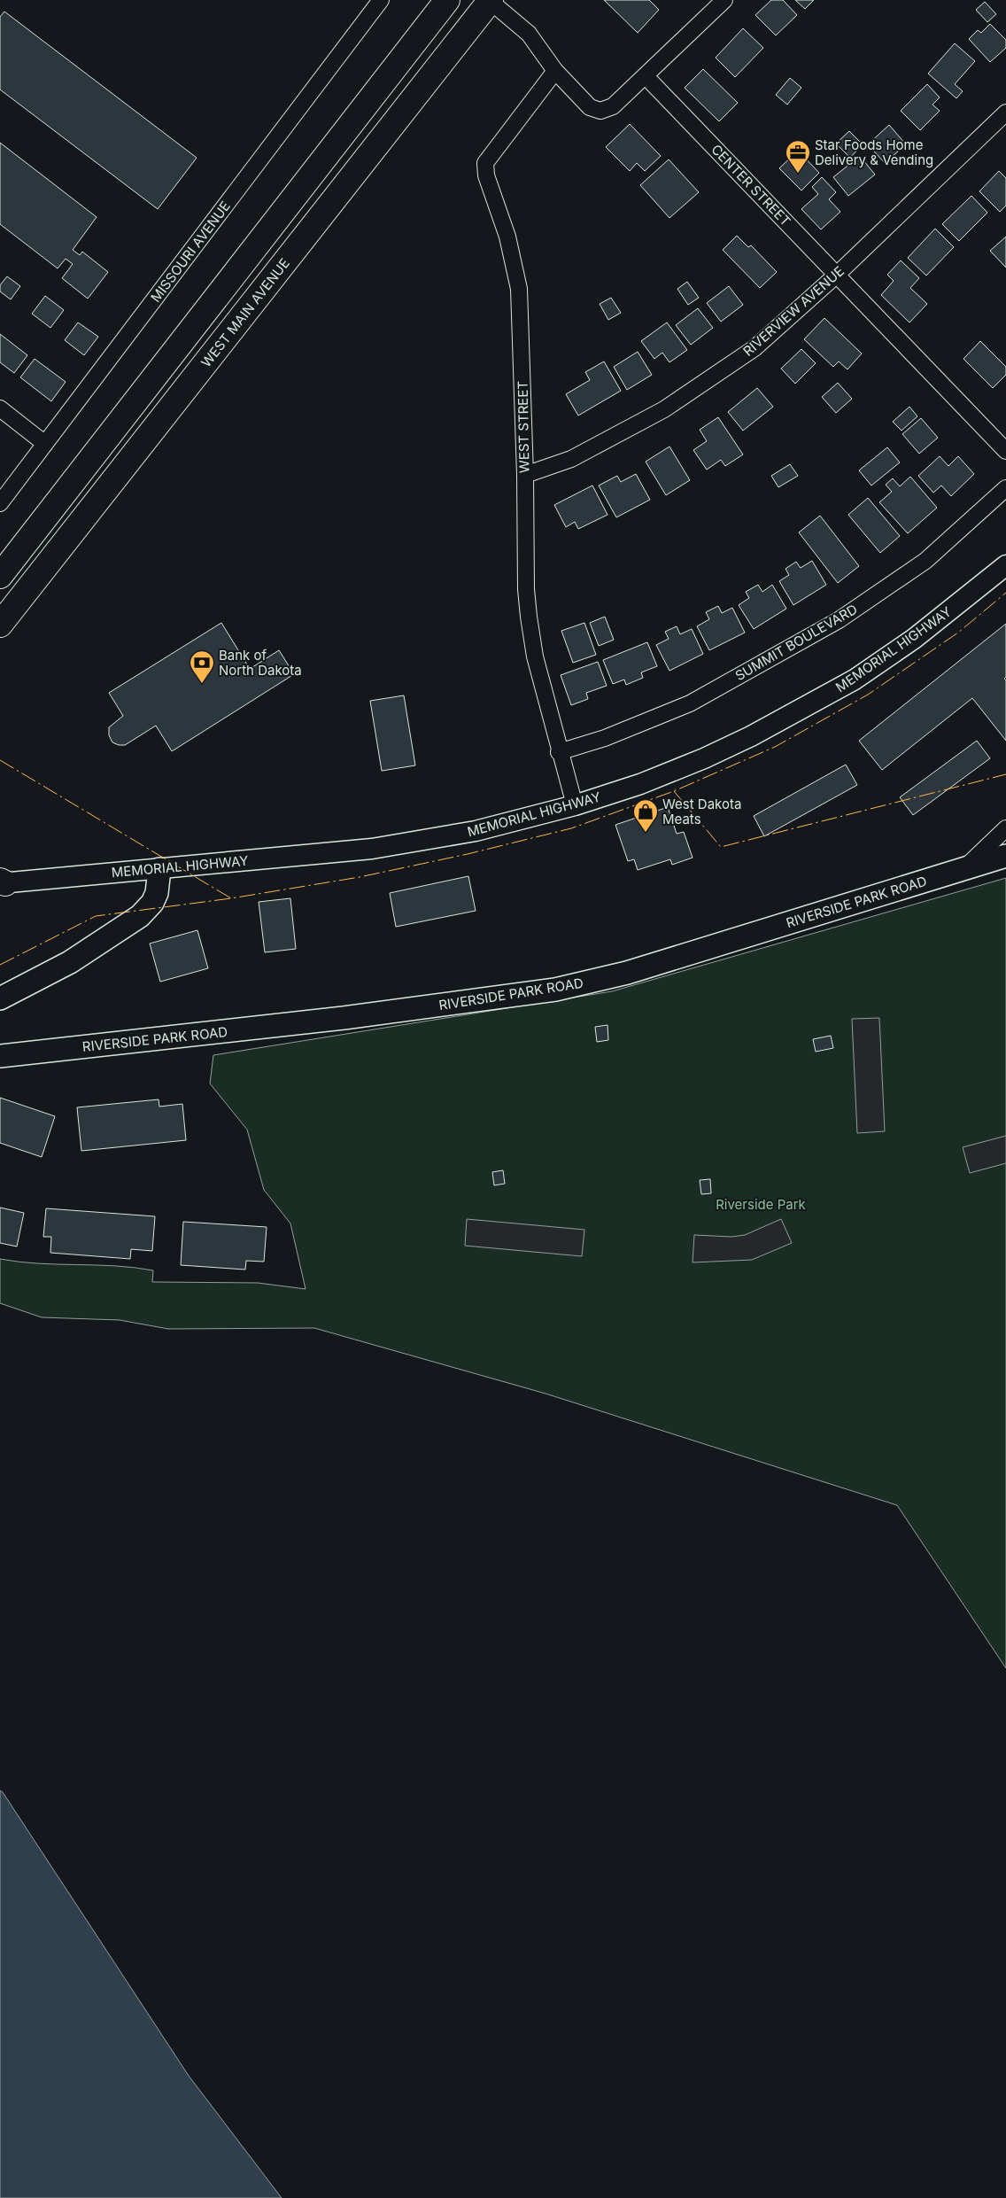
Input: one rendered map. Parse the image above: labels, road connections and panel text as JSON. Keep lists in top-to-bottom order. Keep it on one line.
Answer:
{"streets":{"main road":["WEST MAIN AVENUE","RIVERSIDE PARK ROAD"],"street":["CENTER STREET","MISSOURI AVENUE","RIVERVIEW AVENUE","WEST STREET","SUMMIT BOULEVARD","MEMORIAL HIGHWAY"]},"crossings":[["CENTER STREET","RIVERVIEW AVENUE"],["RIVERVIEW AVENUE","WEST STREET"],["WEST STREET","SUMMIT BOULEVARD"],["WEST STREET","MEMORIAL HIGHWAY"]],"parks":["Riverside Park"],"places":{"office":["Star Foods Home Delivery & Vending"],"bank":["Bank of North Dakota"],"shop":["West Dakota Meats"]}}
